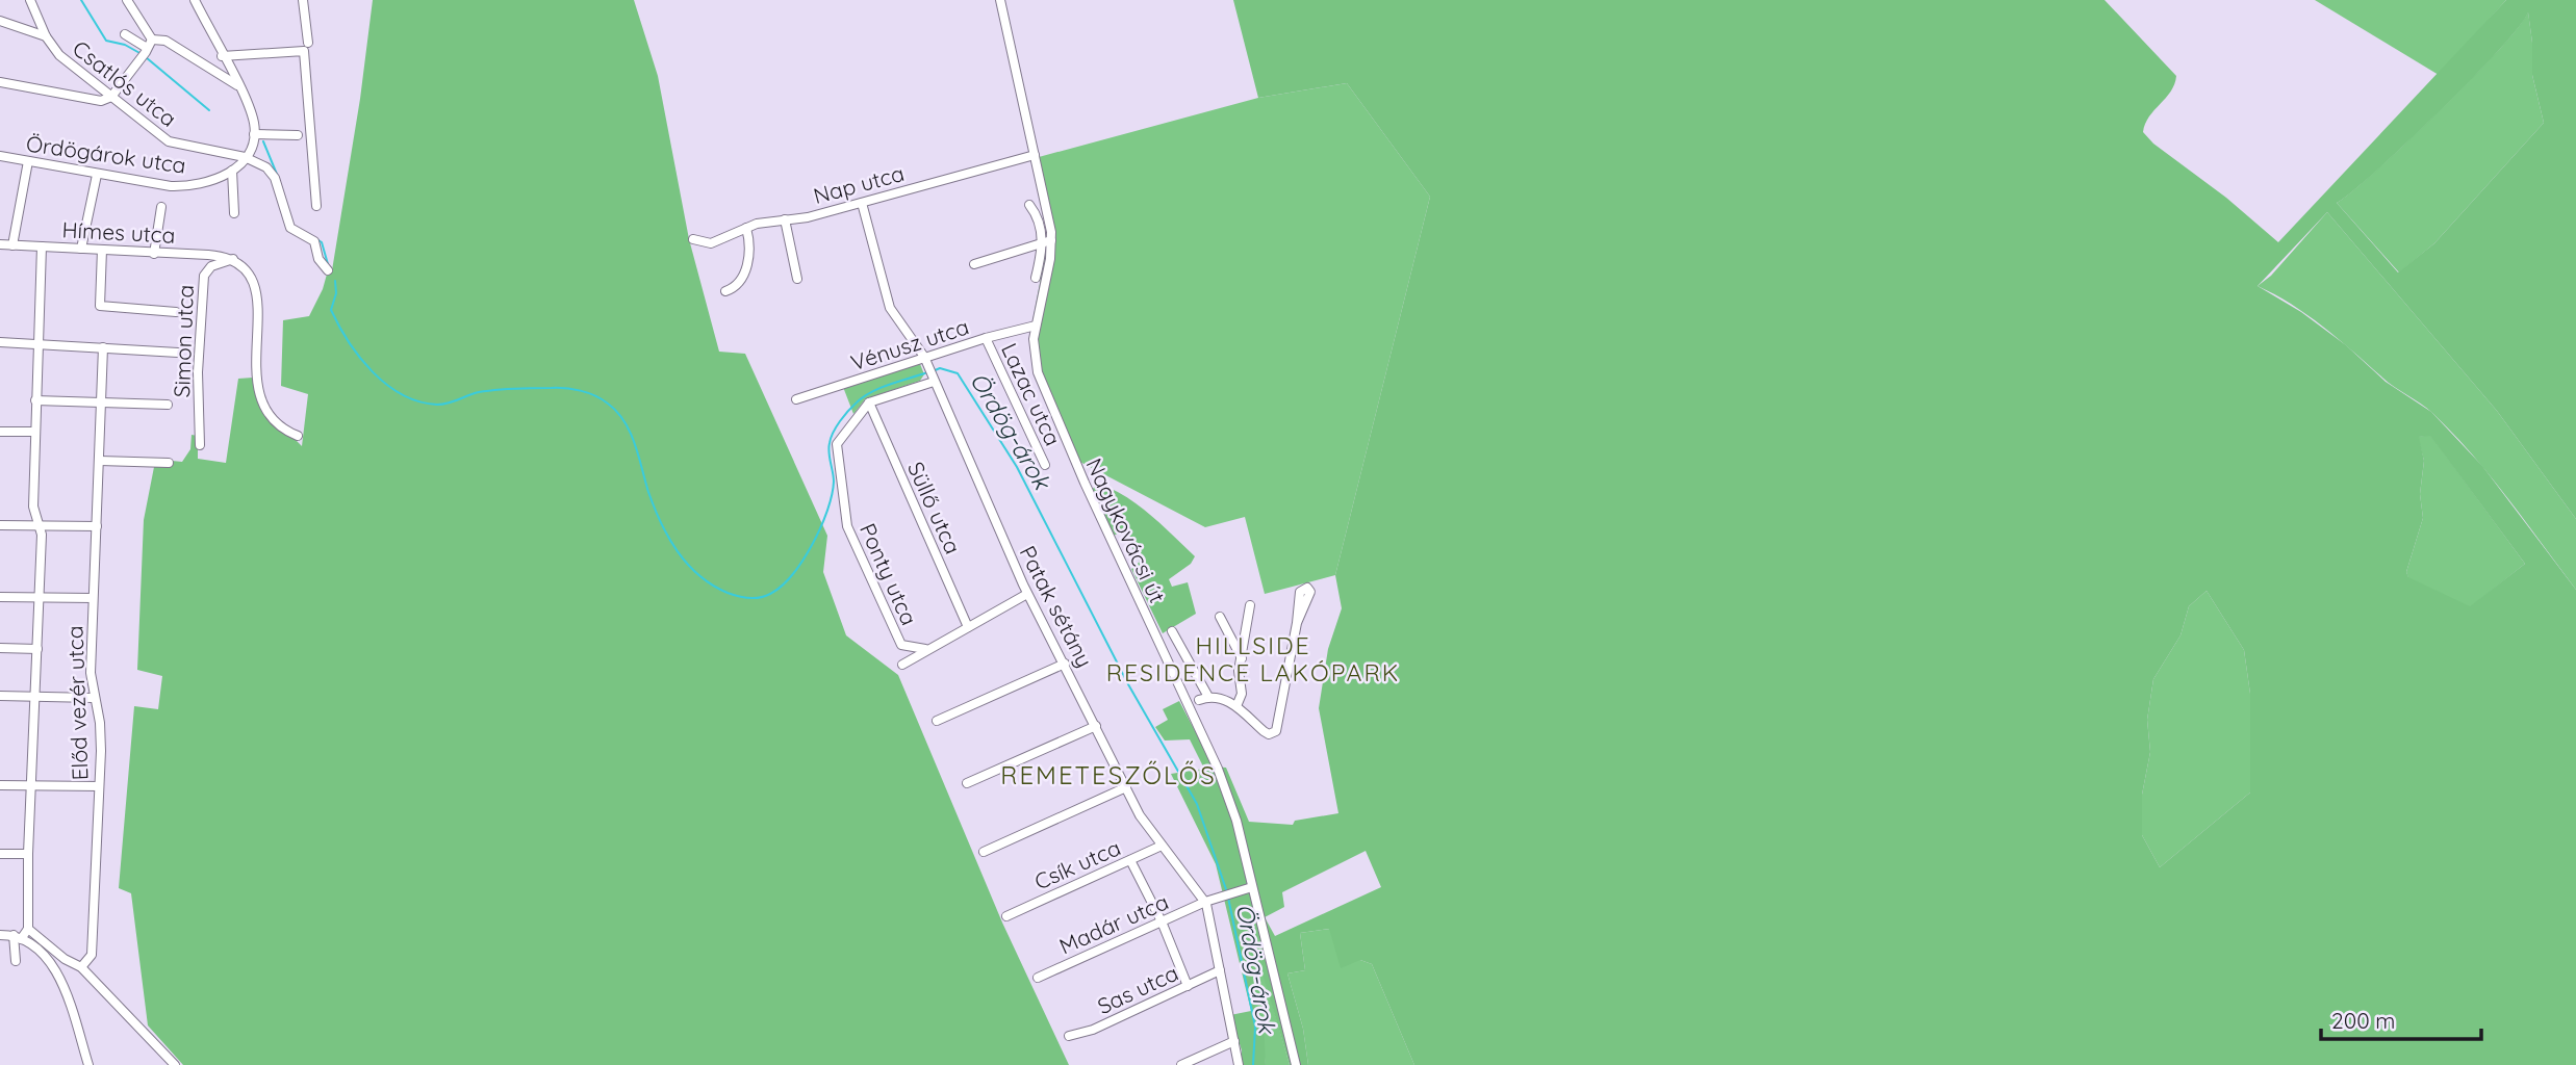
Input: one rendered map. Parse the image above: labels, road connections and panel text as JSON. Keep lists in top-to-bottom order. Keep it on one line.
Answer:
{"streets":{"street":["Csatlós utca","Ördögárok utca","Nap utca","Hímes utca","Simon utca","Vénusz utca","Lazac utca","Süllő utca","Nagykovácsi út","Ponty utca","Patak sétány","Előd vezér utca","Csík utca","Madár utca","Sas utca"]},"crossings":[["Csatlós utca","Ördögárok utca"],["Nap utca","Nagykovácsi út"],["Nap utca","Patak sétány"],["Hímes utca","Simon utca"],["Vénusz utca","Lazac utca"],["Vénusz utca","Nagykovácsi út"],["Vénusz utca","Patak sétány"],["Süllő utca","Ponty utca"],["Nagykovácsi út","Madár utca"],["Patak sétány","Csík utca"],["Patak sétány","Madár utca"],["Patak sétány","Sas utca"]],"districts":["HILLSIDE RESIDENCE LAKÓPARK","REMETESZŐLŐS"],"water":["Ördög-árok"],"scale_bar":"200 m"}
